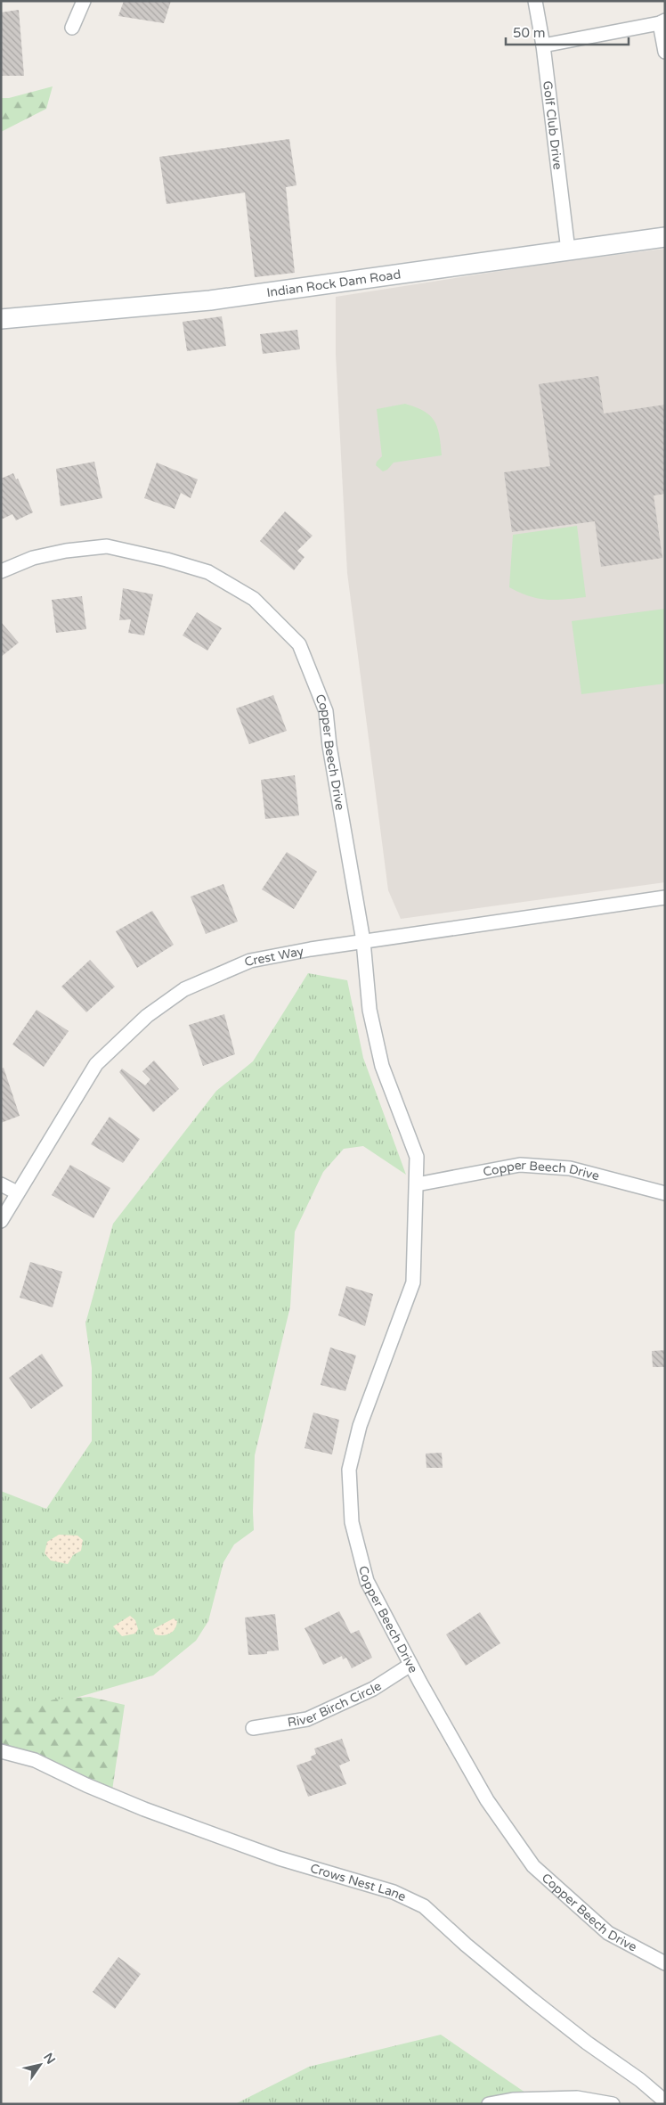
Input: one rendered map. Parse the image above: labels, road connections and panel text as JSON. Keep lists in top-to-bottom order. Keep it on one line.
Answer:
{"streets":{"street":["Golf Club Drive","Indian Rock Dam Road","Copper Beech Drive","Crest Way","River Birch Circle","Crows Nest Lane"]},"crossings":[["Golf Club Drive","Indian Rock Dam Road"],["Copper Beech Drive","Crest Way"],["Copper Beech Drive","River Birch Circle"]],"scale_bar":"50 m","north":"top right"}
